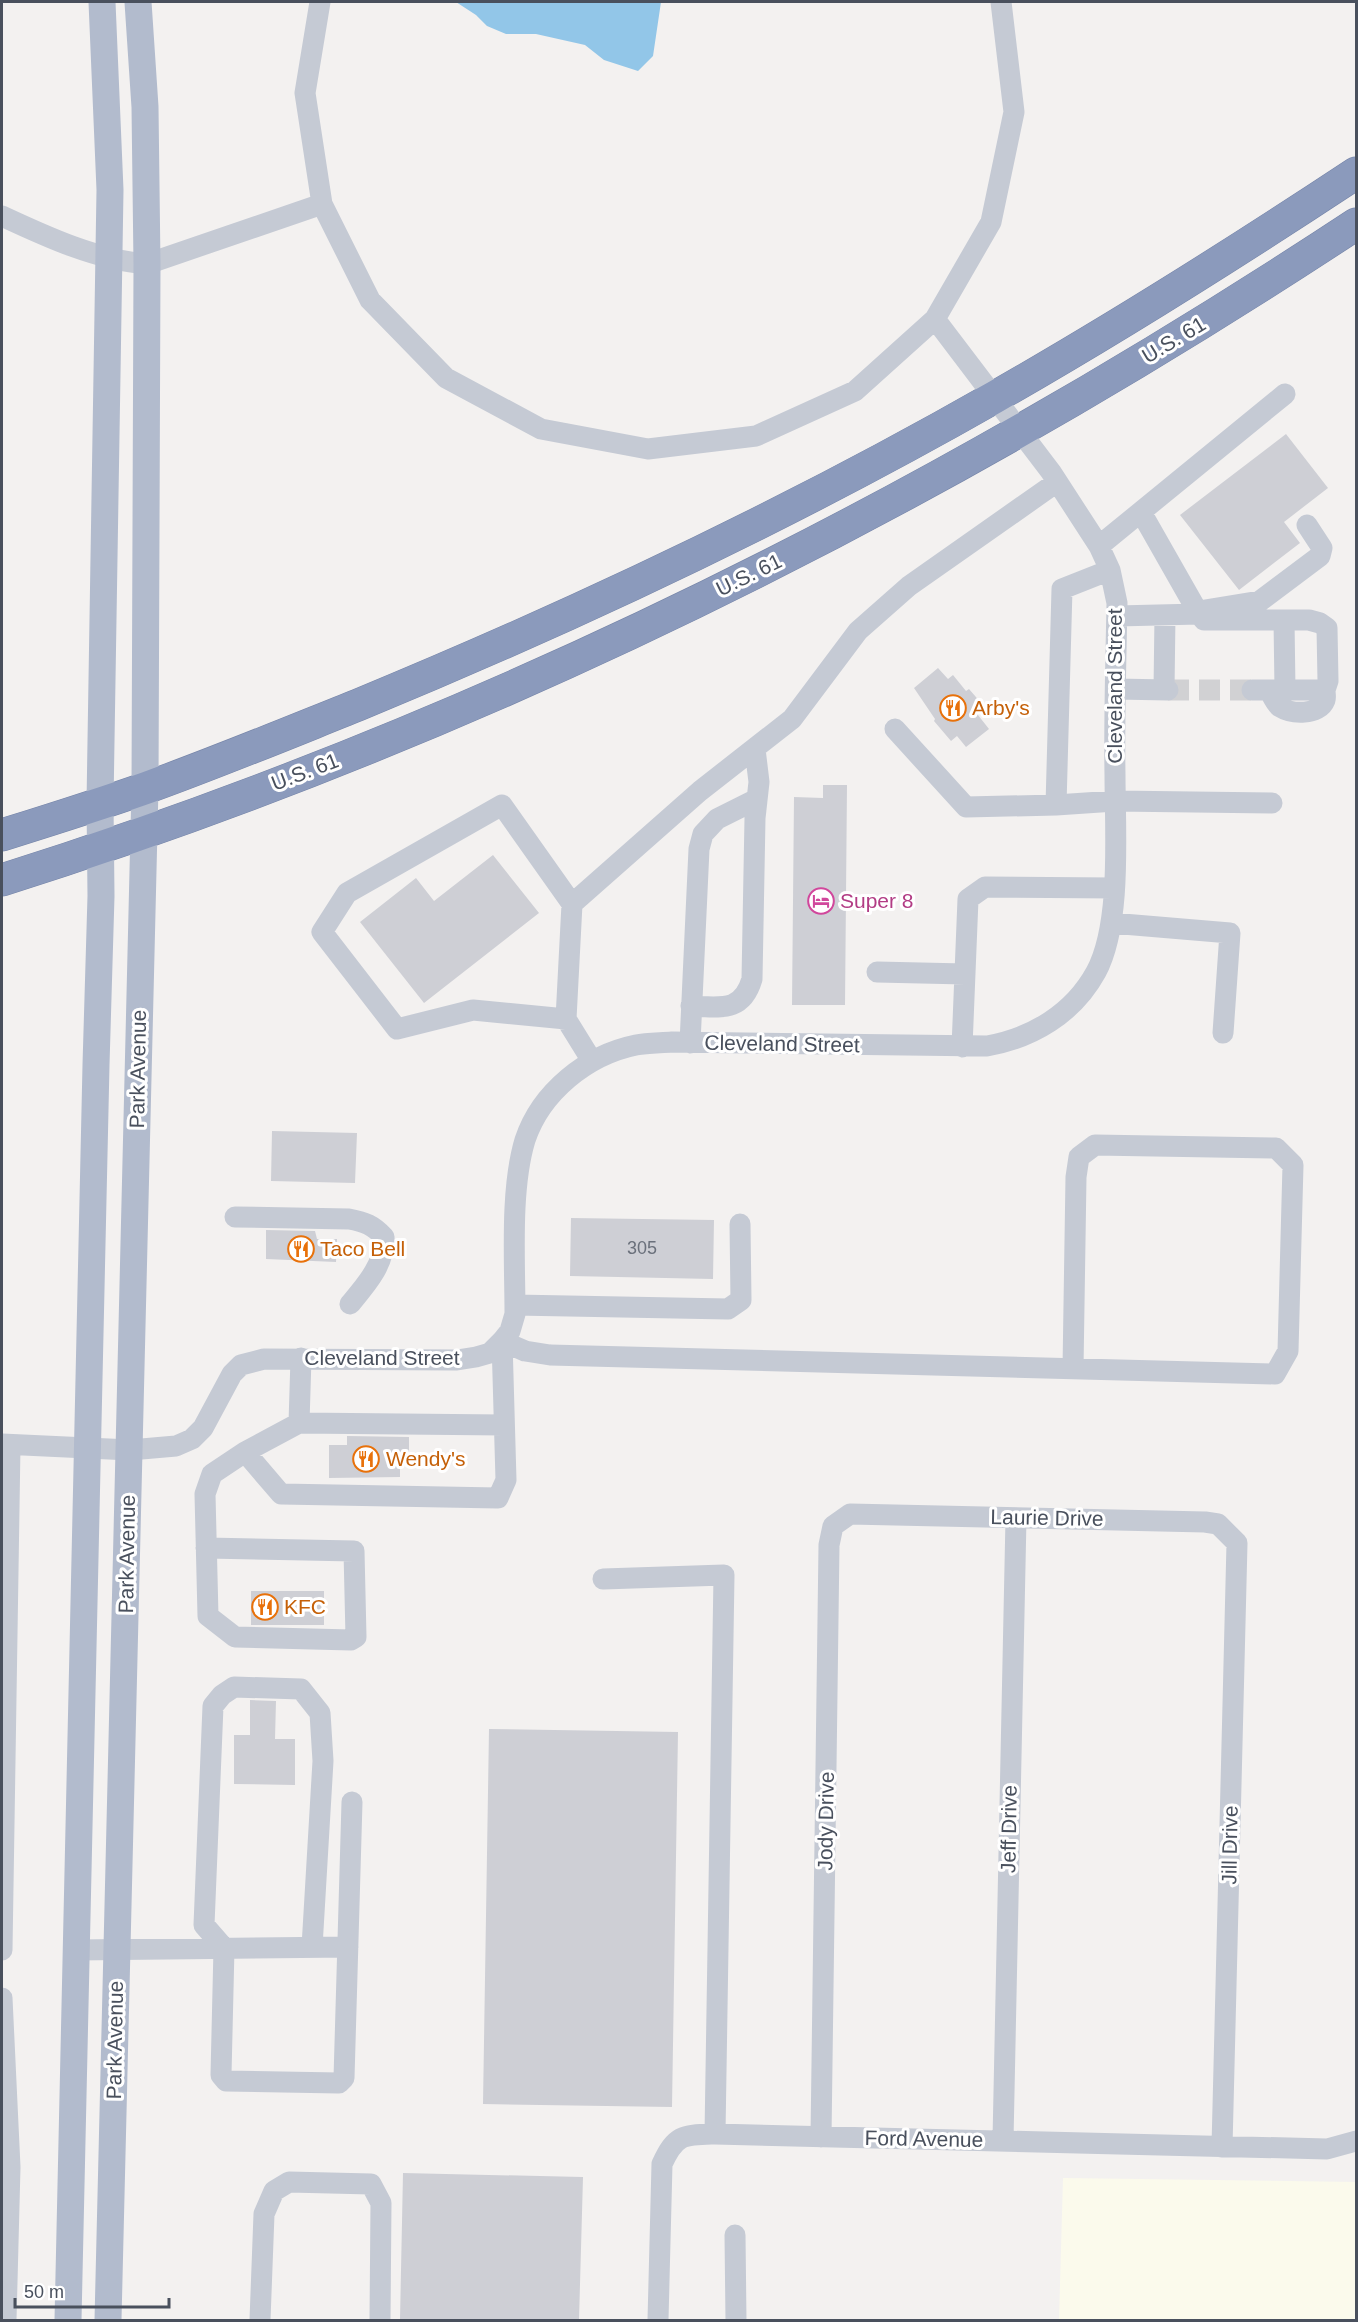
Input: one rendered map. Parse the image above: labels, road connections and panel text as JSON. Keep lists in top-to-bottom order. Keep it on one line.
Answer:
{"streets":{"highway":["U.S. 61"],"main road":["Park Avenue"],"street":["Cleveland Street","Laurie Drive","Jody Drive","Jeff Drive","Jill Drive","Ford Avenue"]},"crossings":[["U.S. 61","Cleveland Street"],["U.S. 61","Park Avenue"],["Cleveland Street","Park Avenue"],["Laurie Drive","Jody Drive"],["Laurie Drive","Jeff Drive"],["Laurie Drive","Jill Drive"],["Jody Drive","Ford Avenue"],["Jeff Drive","Ford Avenue"],["Jill Drive","Ford Avenue"]],"places":{"restaurant":["Arby's","Taco Bell","Wendy's","KFC"],"hotel":["Super 8"]},"house_numbers":["305"],"scale_bar":"50 m"}
